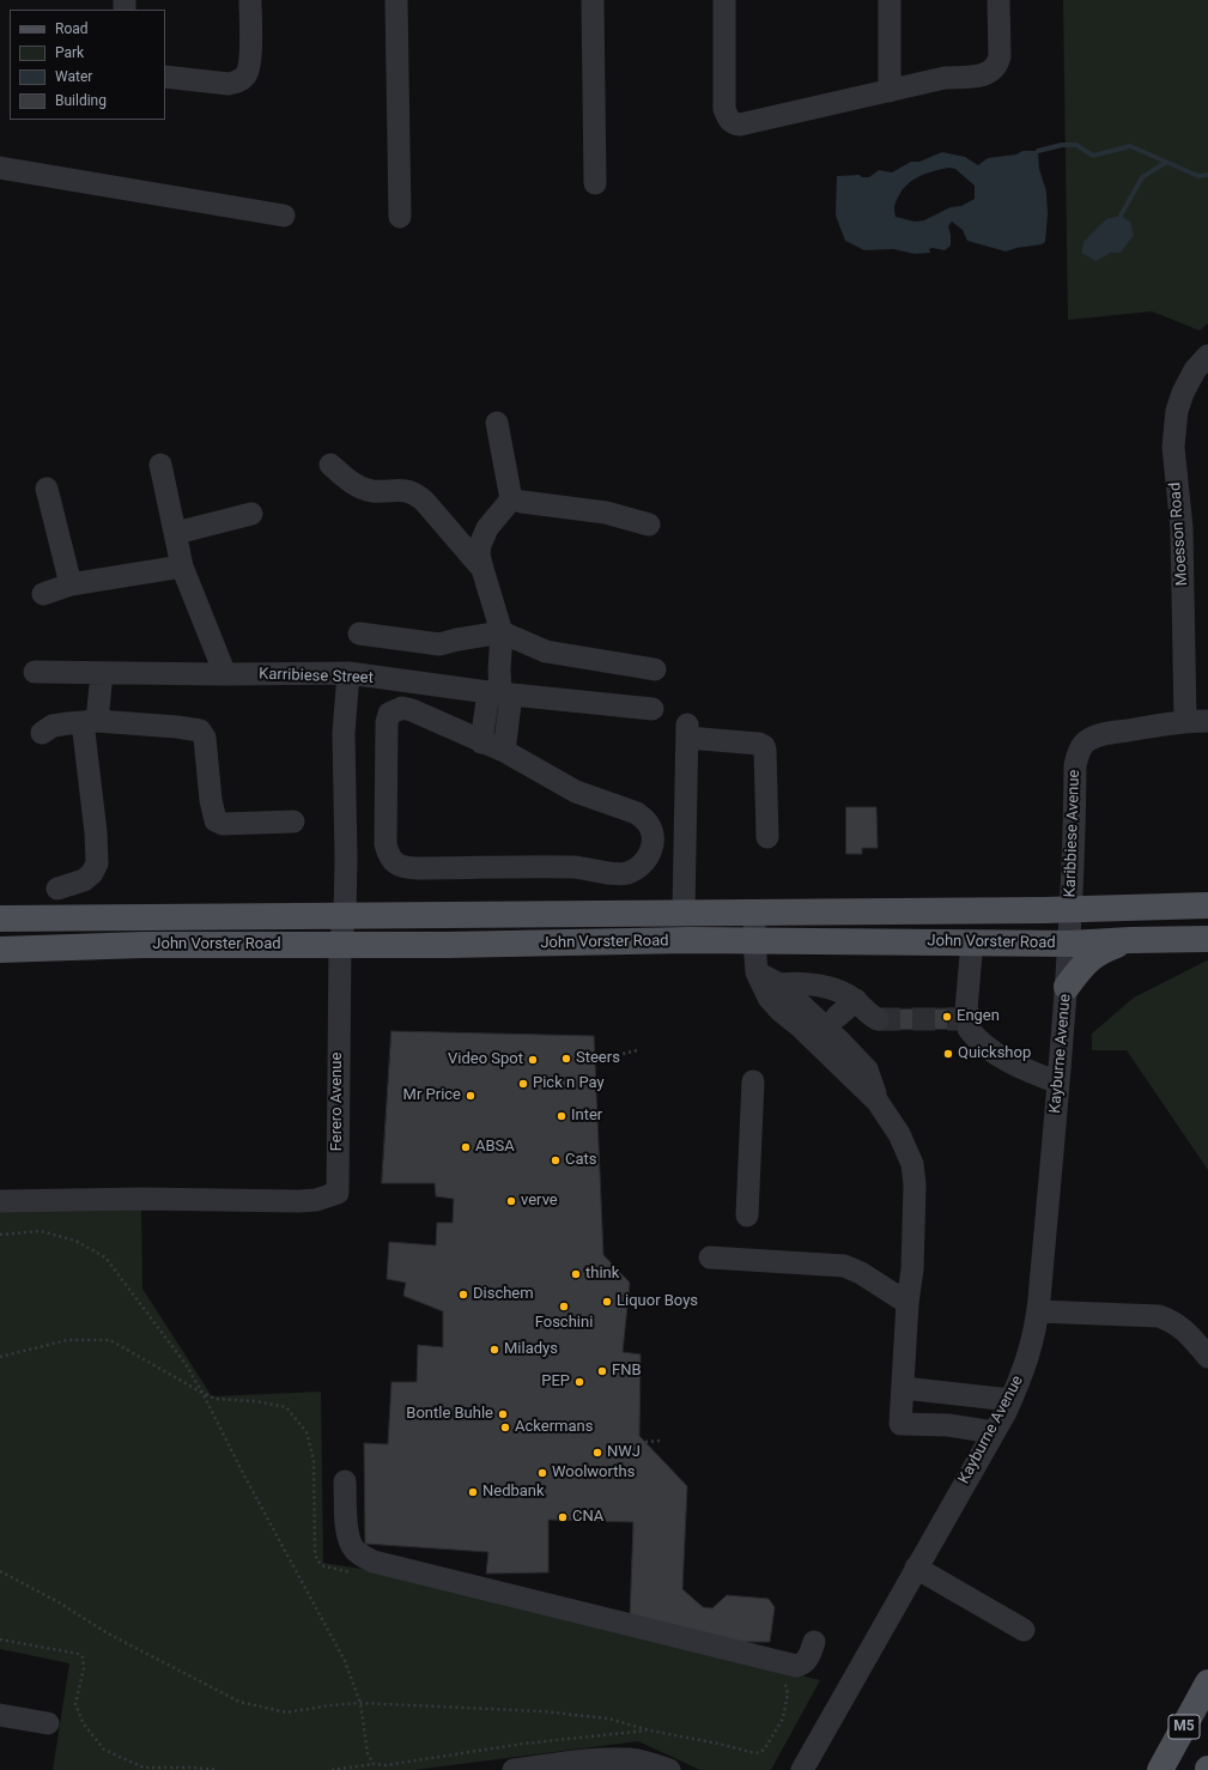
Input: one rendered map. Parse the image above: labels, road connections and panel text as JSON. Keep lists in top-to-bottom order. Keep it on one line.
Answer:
{"streets":{"main road":["John Vorster Road","M5"],"street":["Moesson Road","Karribiese Street","Karibbiese Avenue","Kayburne Avenue","Ferero Avenue"]},"crossings":[["Moesson Road","Karibbiese Avenue"],["Karribiese Street","Ferero Avenue"],["Karibbiese Avenue","John Vorster Road"],["Karibbiese Avenue","Kayburne Avenue"],["John Vorster Road","Kayburne Avenue"],["John Vorster Road","Ferero Avenue"]],"places":["Engen","Quickshop","Steers","Video Spot","Pick n Pay","Mr Price","Inter","ABSA","Cats","verve","think","Dischem","Liquor Boys","Foschini","Miladys","FNB","PEP","Bontle Buhle","Ackermans","NWJ","Woolworths","Nedbank","CNA"],"legend":["Road","Park","Water","Building"]}
